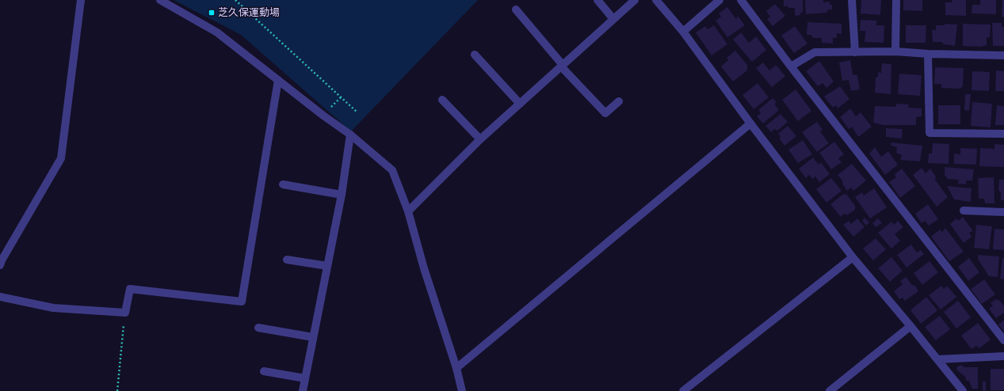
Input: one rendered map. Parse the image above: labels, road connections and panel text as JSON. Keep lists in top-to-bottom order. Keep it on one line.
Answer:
{"places":{"transit":["芝久保運動場"]}}
